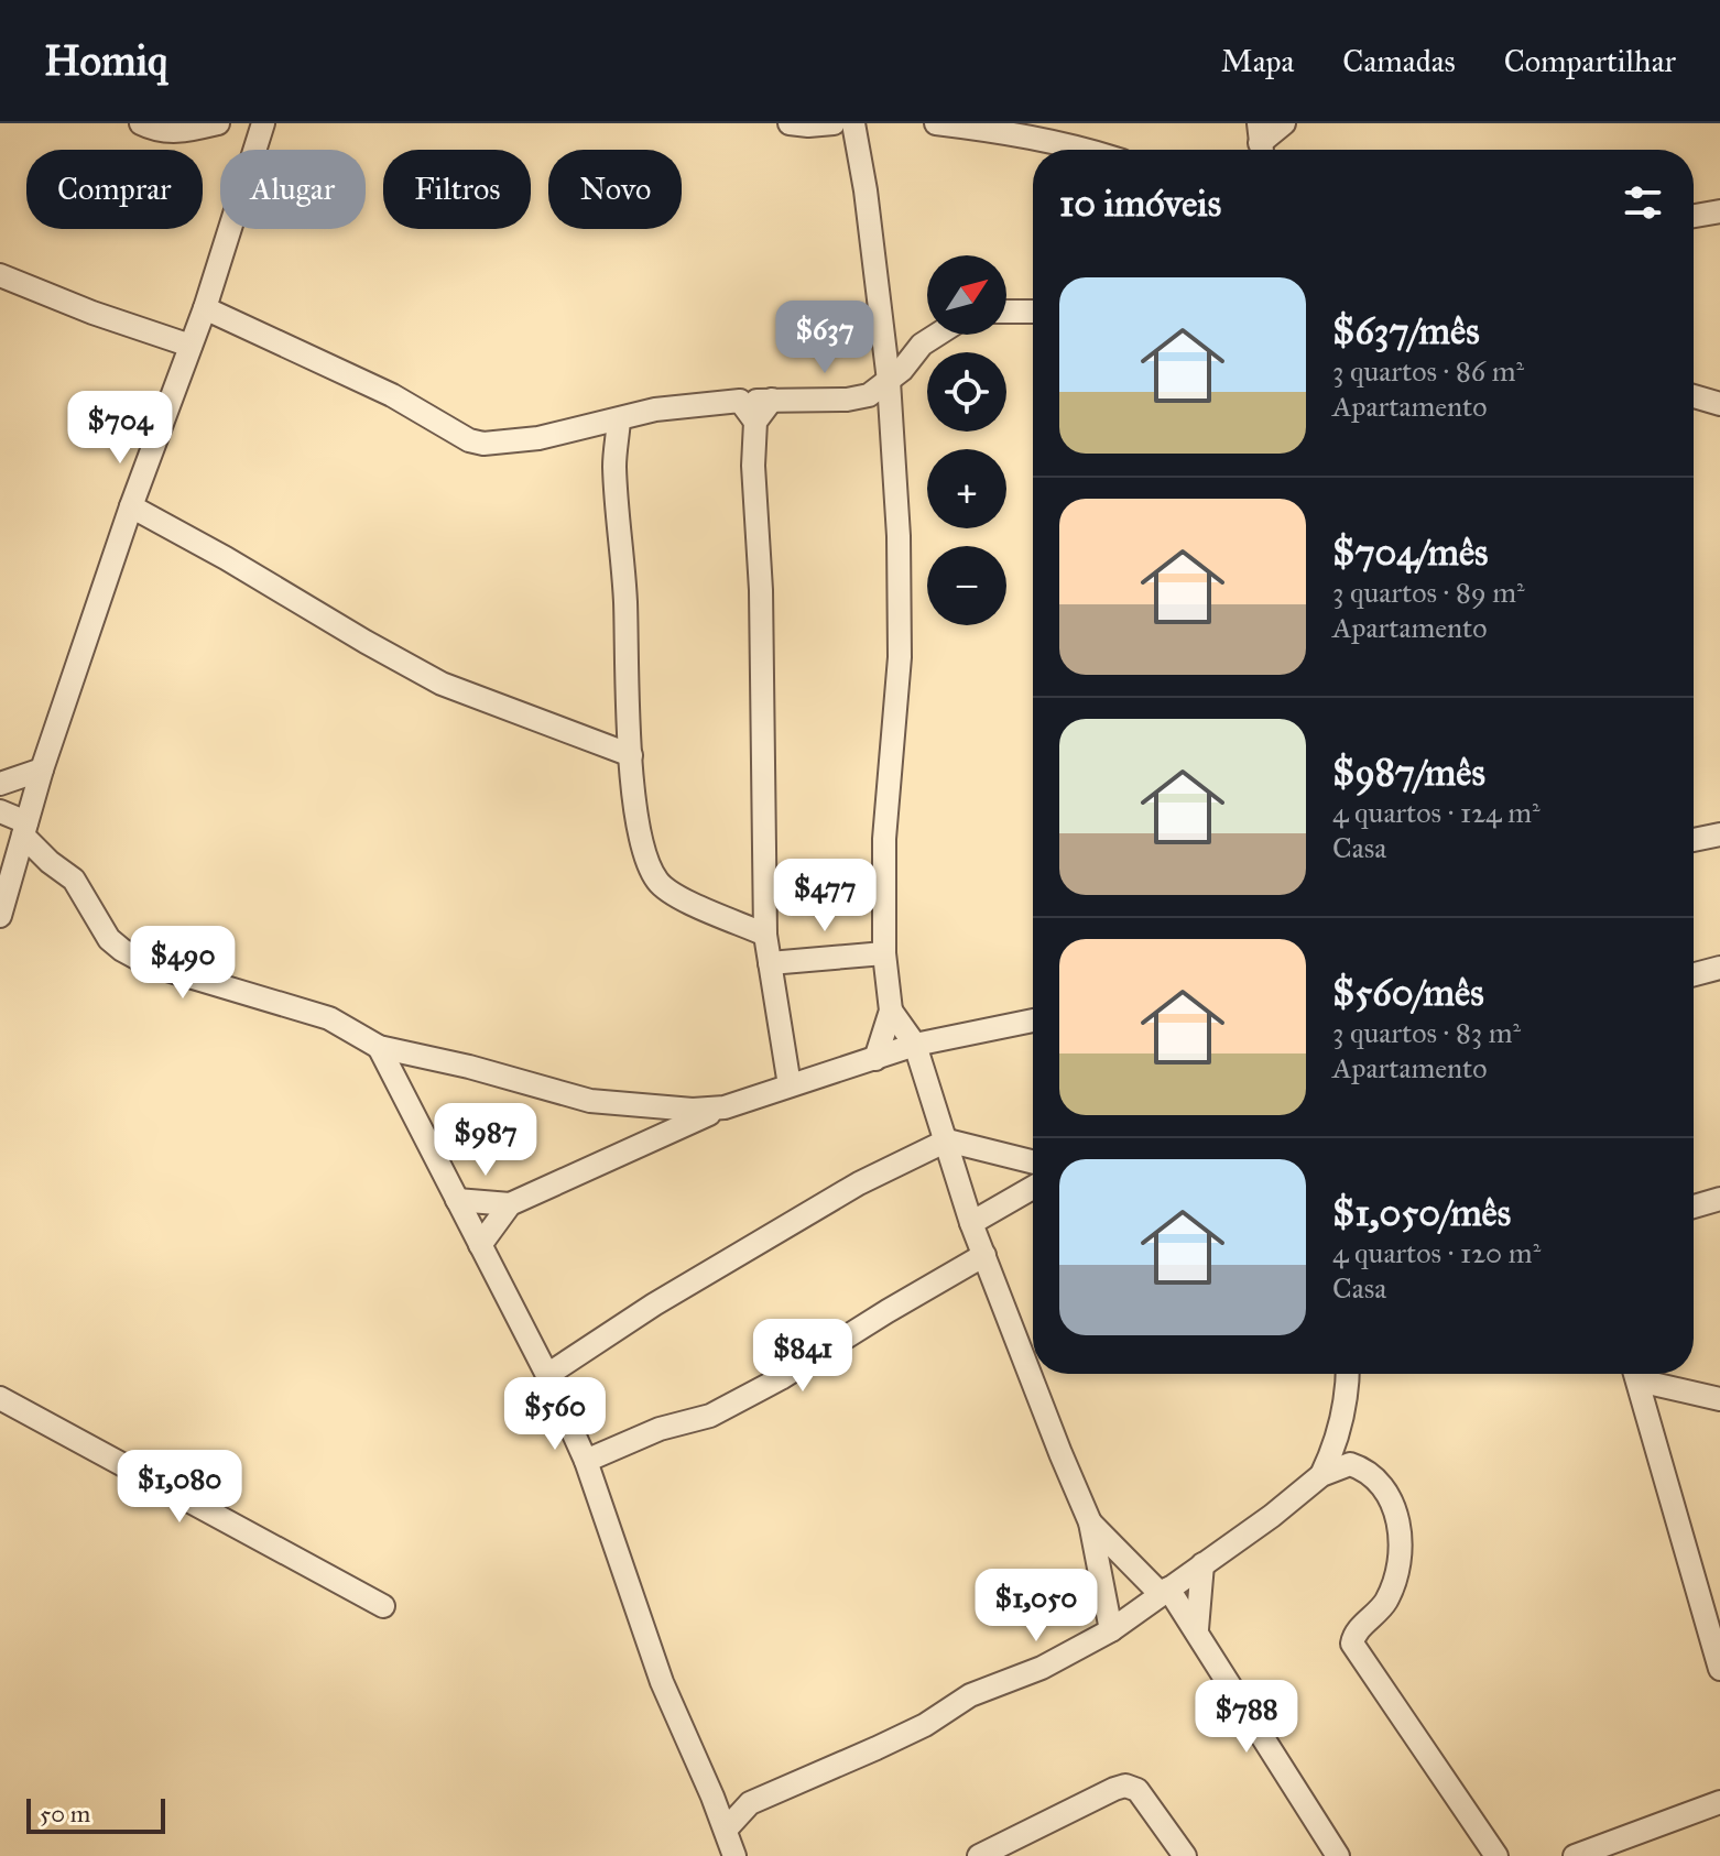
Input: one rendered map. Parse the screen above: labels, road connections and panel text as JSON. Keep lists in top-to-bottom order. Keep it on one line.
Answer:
{"scale_bar":"50 m","north":"top right","page":{"header":"Homiq","nav":["Mapa","Camadas","Compartilhar"],"chip":["Comprar","Alugar","Filtros","Novo"],"heading":"10 imóveis","map_buttons":["+","−"],"list":[{"name":"$637/mês","note":"3 quartos · 86 m² · Apartamento"},{"name":"$704/mês","note":"3 quartos · 89 m² · Apartamento"},{"name":"$987/mês","note":"4 quartos · 124 m² · Casa"},{"name":"$560/mês","note":"3 quartos · 83 m² · Apartamento"},{"name":"$1,050/mês","note":"4 quartos · 120 m² · Casa"}],"price":["$637","$704","$477","$490","$987","$841","$560","$1,080","$1,050","$788"],"scale":"50 m"}}
